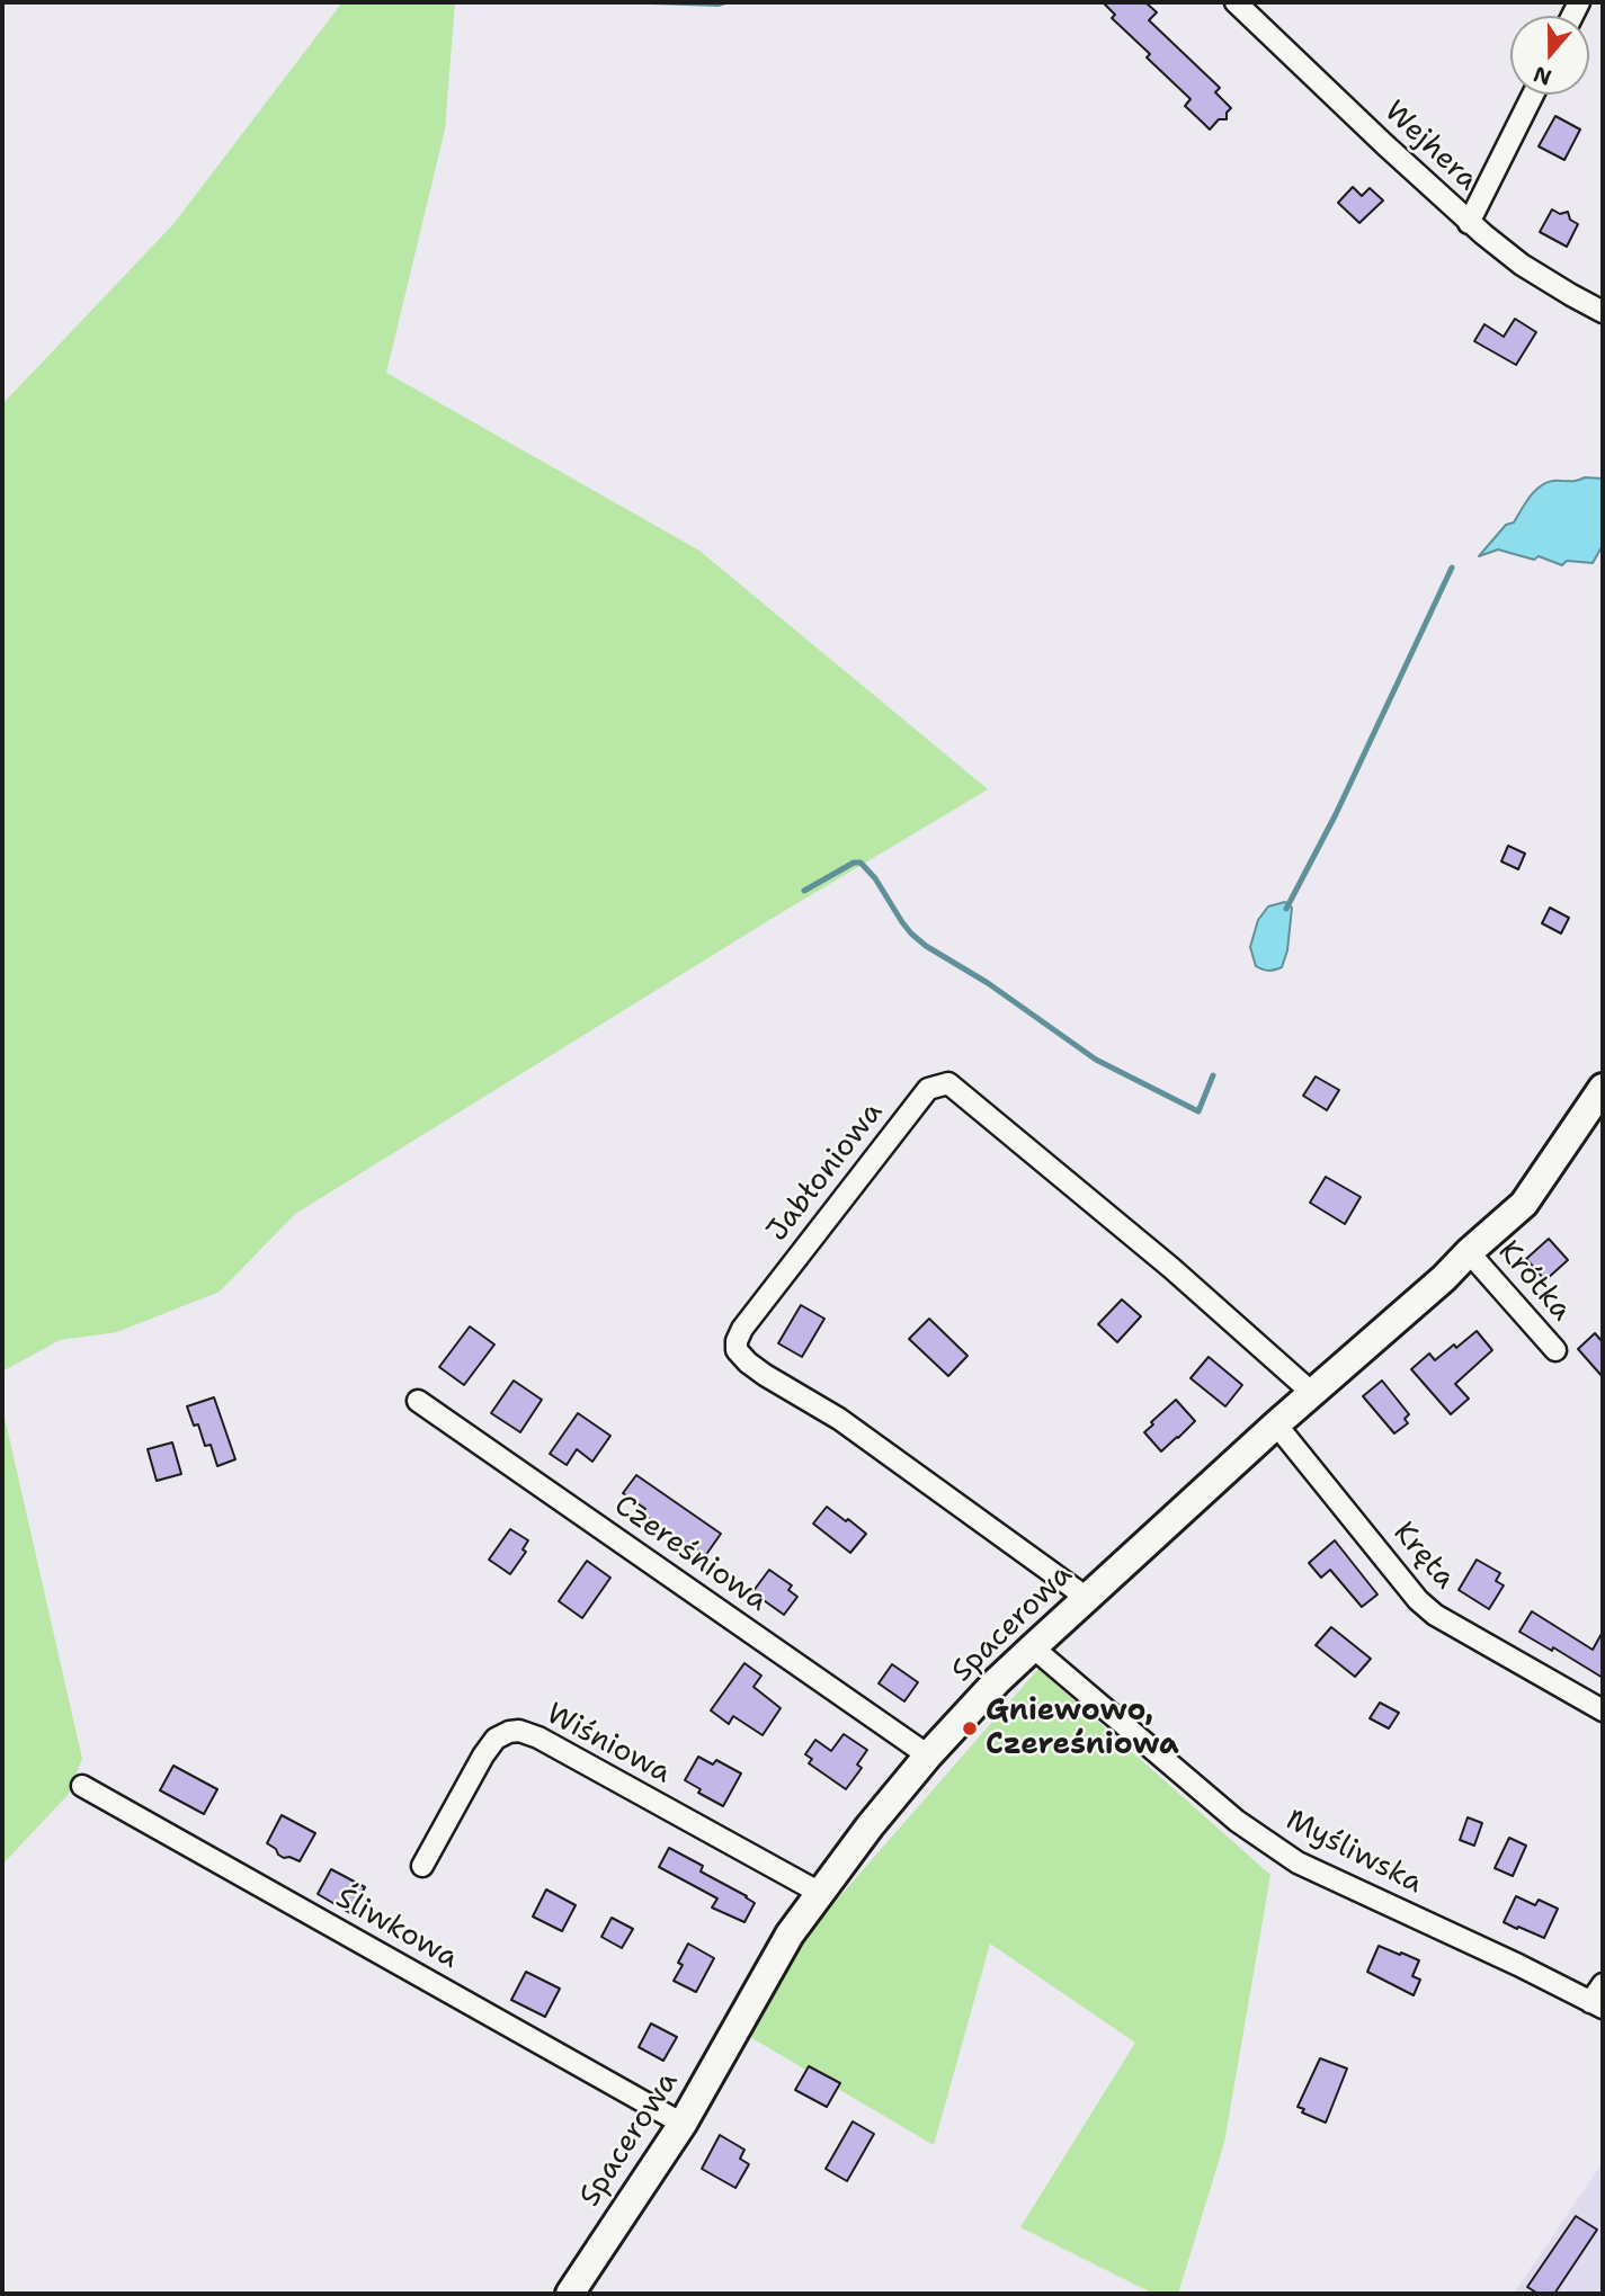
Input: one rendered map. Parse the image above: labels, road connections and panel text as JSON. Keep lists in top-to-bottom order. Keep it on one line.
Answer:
{"streets":{"street":["Wejhera","Jabłoniowa","Krótka","Czereśniowa","Kręta","Spacerowa","Wiśniowa","Myśliwska","Śliwkowa"]},"crossings":[["Jabłoniowa","Spacerowa"],["Krótka","Spacerowa"],["Czereśniowa","Spacerowa"],["Kręta","Spacerowa"],["Spacerowa","Wiśniowa"],["Spacerowa","Myśliwska"],["Spacerowa","Śliwkowa"]],"places":["Gniewowo, Czereśniowa"],"north":"bottom"}
